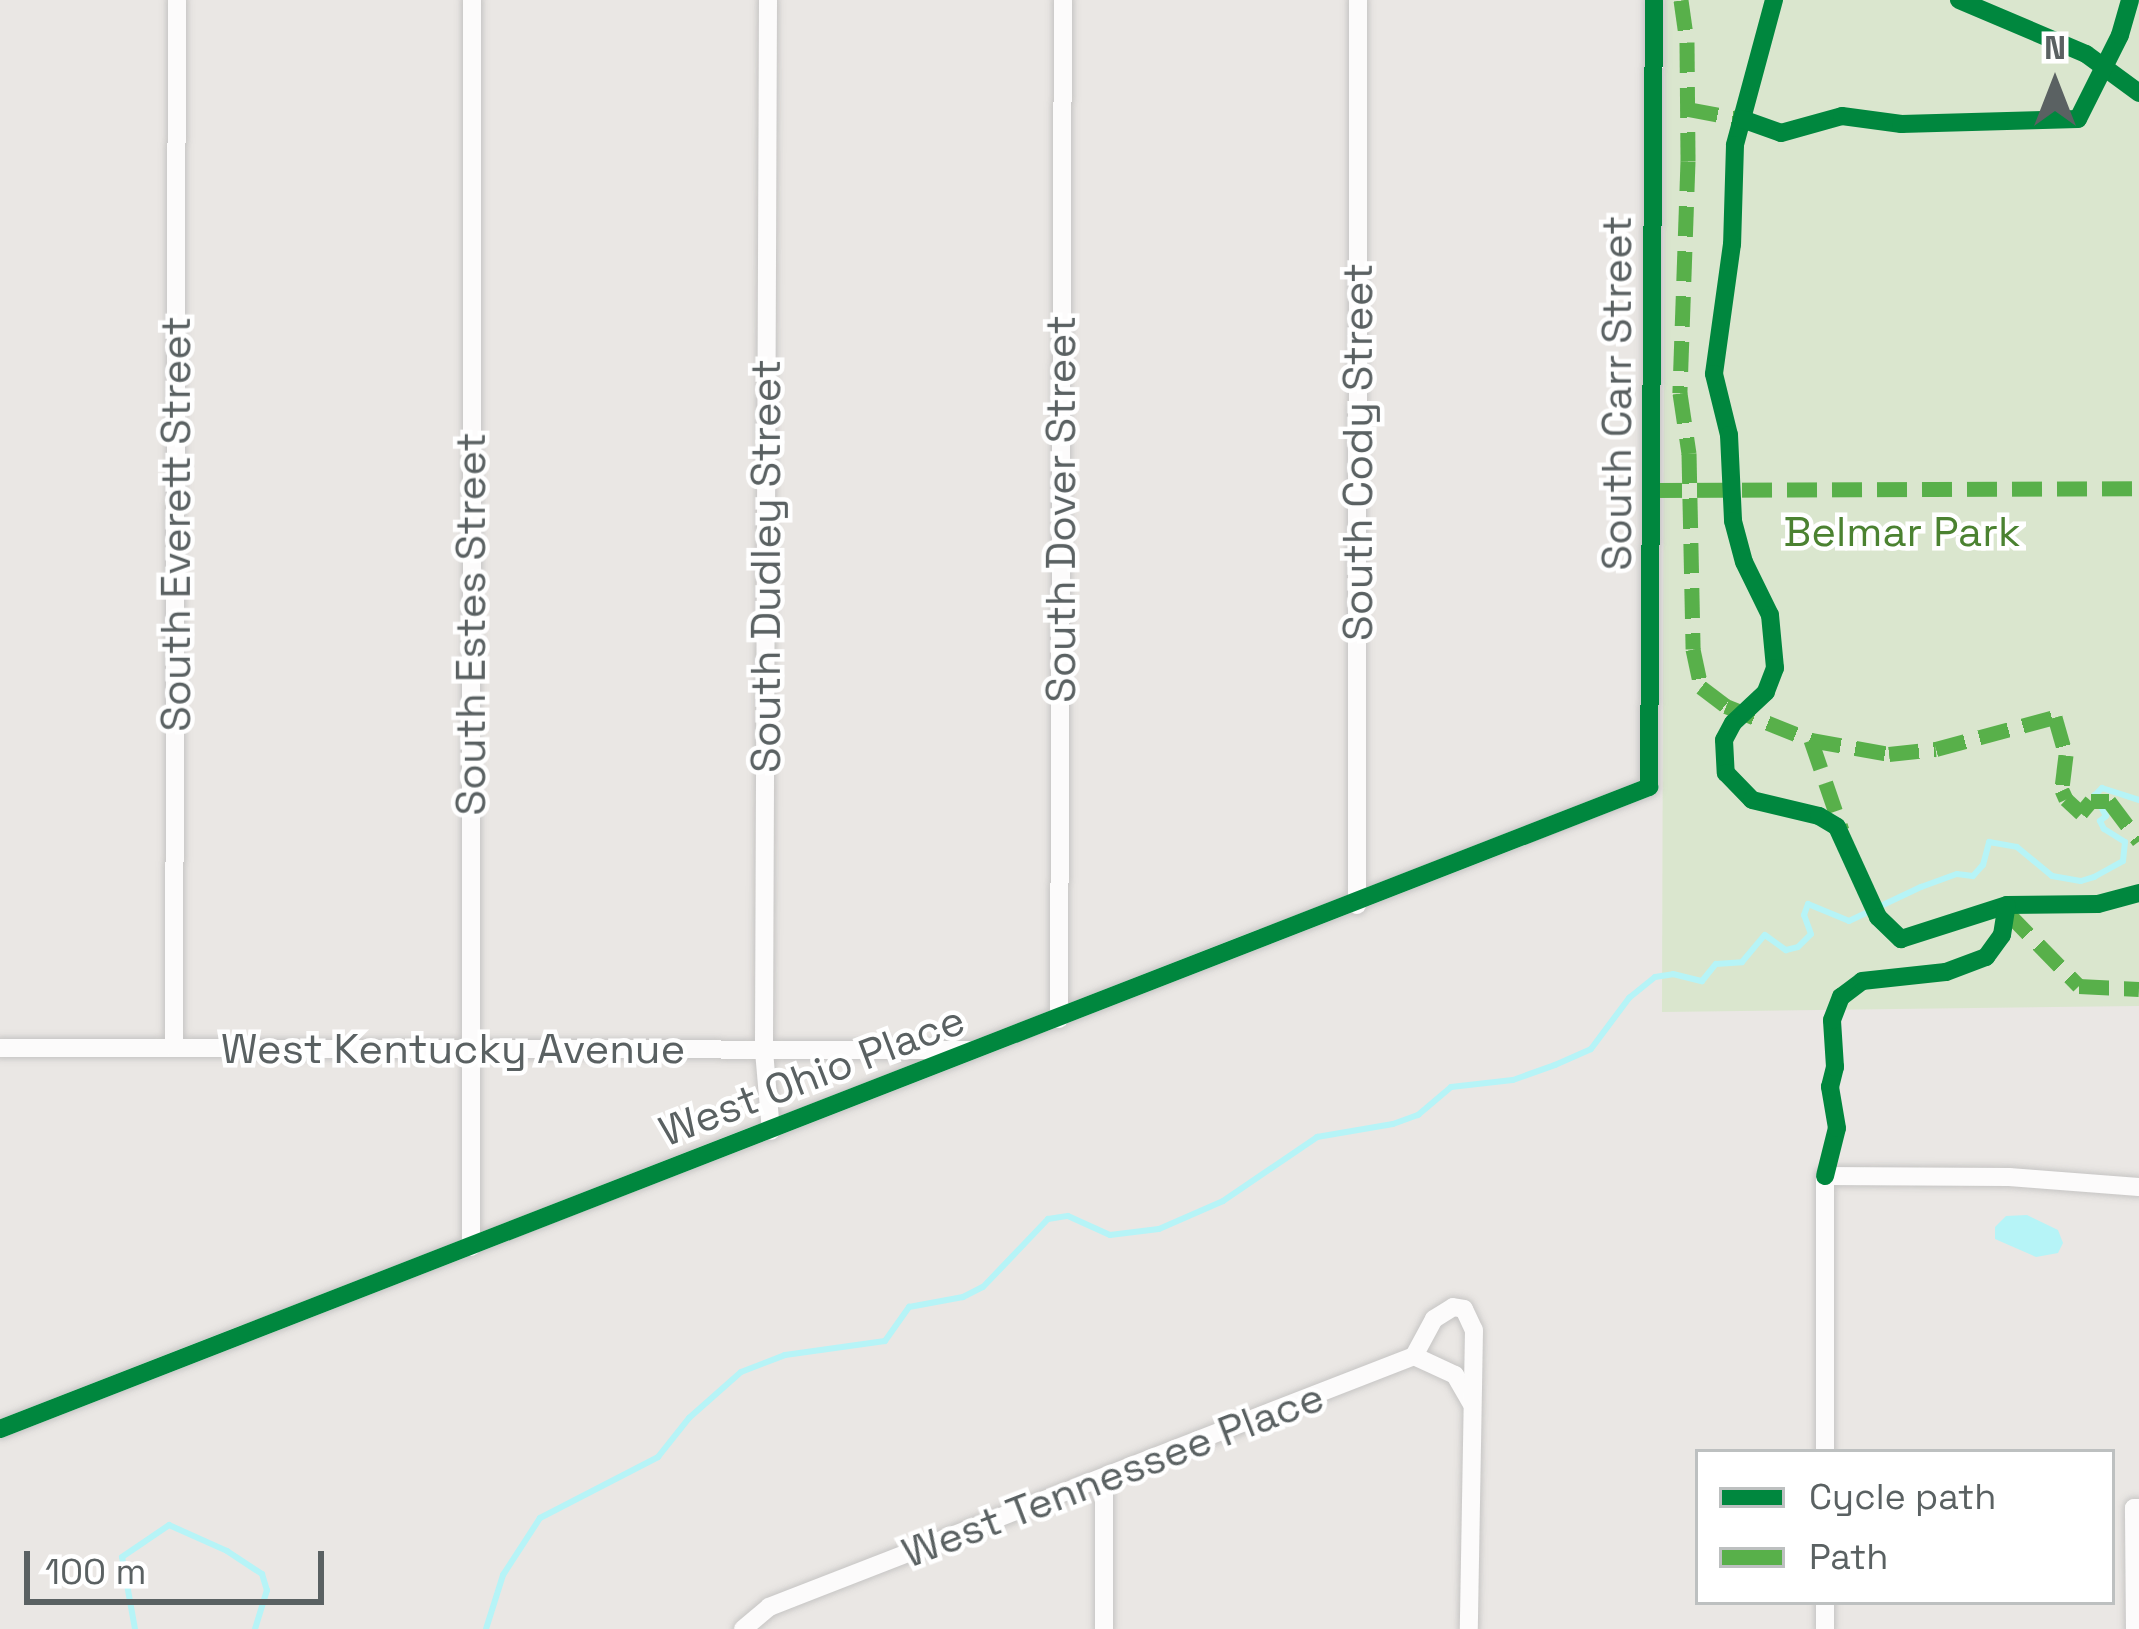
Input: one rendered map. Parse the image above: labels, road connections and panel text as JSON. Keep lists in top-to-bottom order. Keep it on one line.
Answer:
{"streets":{"street":["South Carr Street","South Cody Street","South Dover Street","South Everett Street","South Dudley Street","South Estes Street","West Kentucky Avenue","West Ohio Place","West Tennessee Place"]},"crossings":[["South Carr Street","West Ohio Place"],["South Cody Street","West Ohio Place"],["South Dover Street","West Ohio Place"],["South Everett Street","West Kentucky Avenue"],["South Dudley Street","West Kentucky Avenue"],["South Dudley Street","West Ohio Place"],["South Estes Street","West Kentucky Avenue"],["South Estes Street","West Ohio Place"],["West Kentucky Avenue","West Ohio Place"]],"parks":["Belmar Park"],"legend":["Cycle path","Path"],"scale_bar":"100 m","north":"top"}
